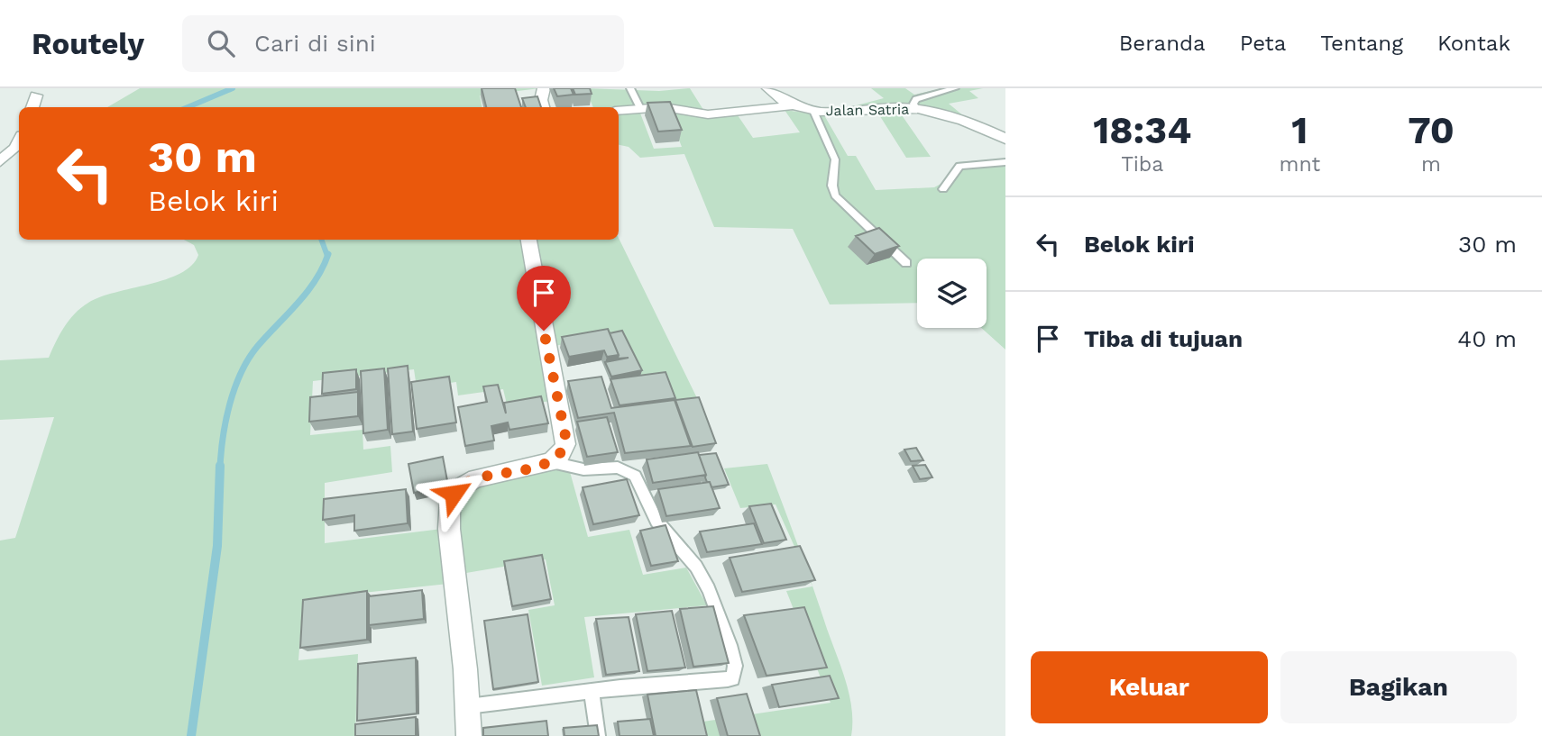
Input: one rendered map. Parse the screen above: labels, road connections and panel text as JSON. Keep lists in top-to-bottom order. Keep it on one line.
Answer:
{"streets":{"street":["Jalan Satria"]},"page":{"header":"Routely","search":"Cari di sini","nav":["Beranda","Peta","Tentang","Kontak"],"eta":["18:34","Tiba","1","mnt","70","m"],"turn":["30 m","Belok kiri"],"list":[{"name":"Belok kiri","value":"30 m"},{"name":"Tiba di tujuan","value":"40 m"}],"buttons":["Keluar","Bagikan"]}}
